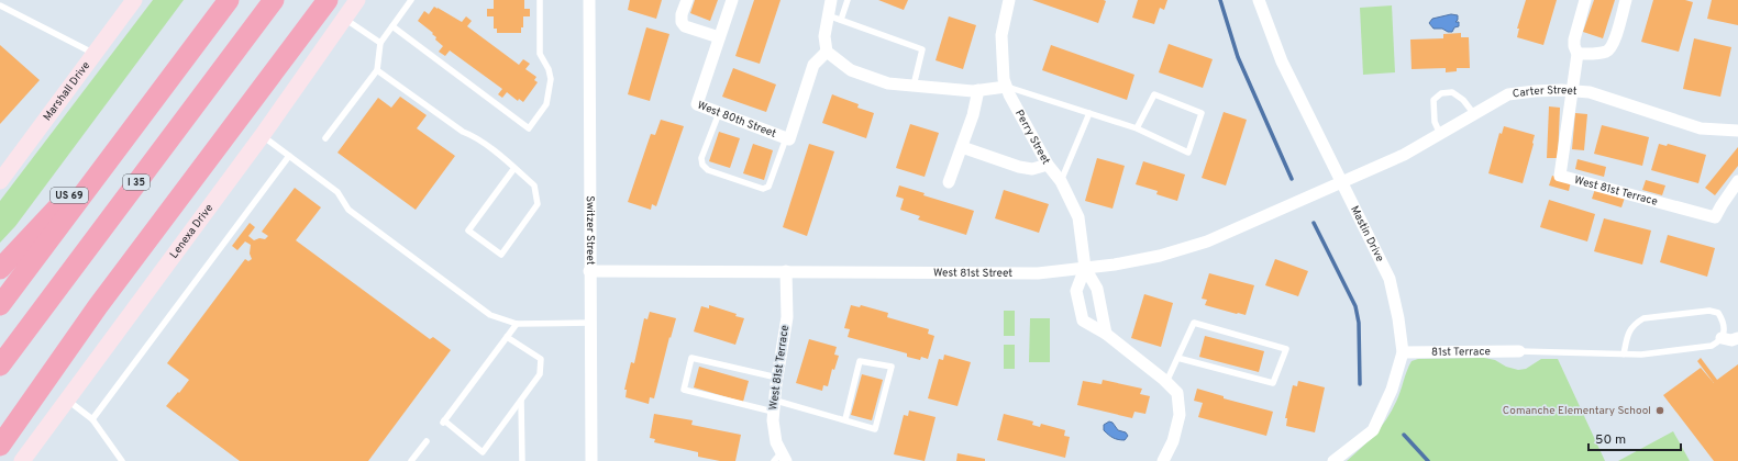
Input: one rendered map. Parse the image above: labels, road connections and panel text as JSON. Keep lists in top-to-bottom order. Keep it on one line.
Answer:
{"streets":{"highway":["I 35","US 69"],"street":["Marshall Drive","Carter Street","West 80th Street","Perry Street","West 81st Terrace","Switzer Street","Lenexa Drive","Mastin Drive","West 81st Street","81st Terrace"]},"crossings":[["Carter Street","West 81st Terrace"],["Carter Street","Mastin Drive"],["Carter Street","West 81st Street"],["Perry Street","West 81st Street"],["West 81st Terrace","West 81st Street"],["Switzer Street","West 81st Street"],["Mastin Drive","West 81st Street"],["Mastin Drive","81st Terrace"]],"places":["Comanche Elementary School"],"scale_bar":"50 m"}
